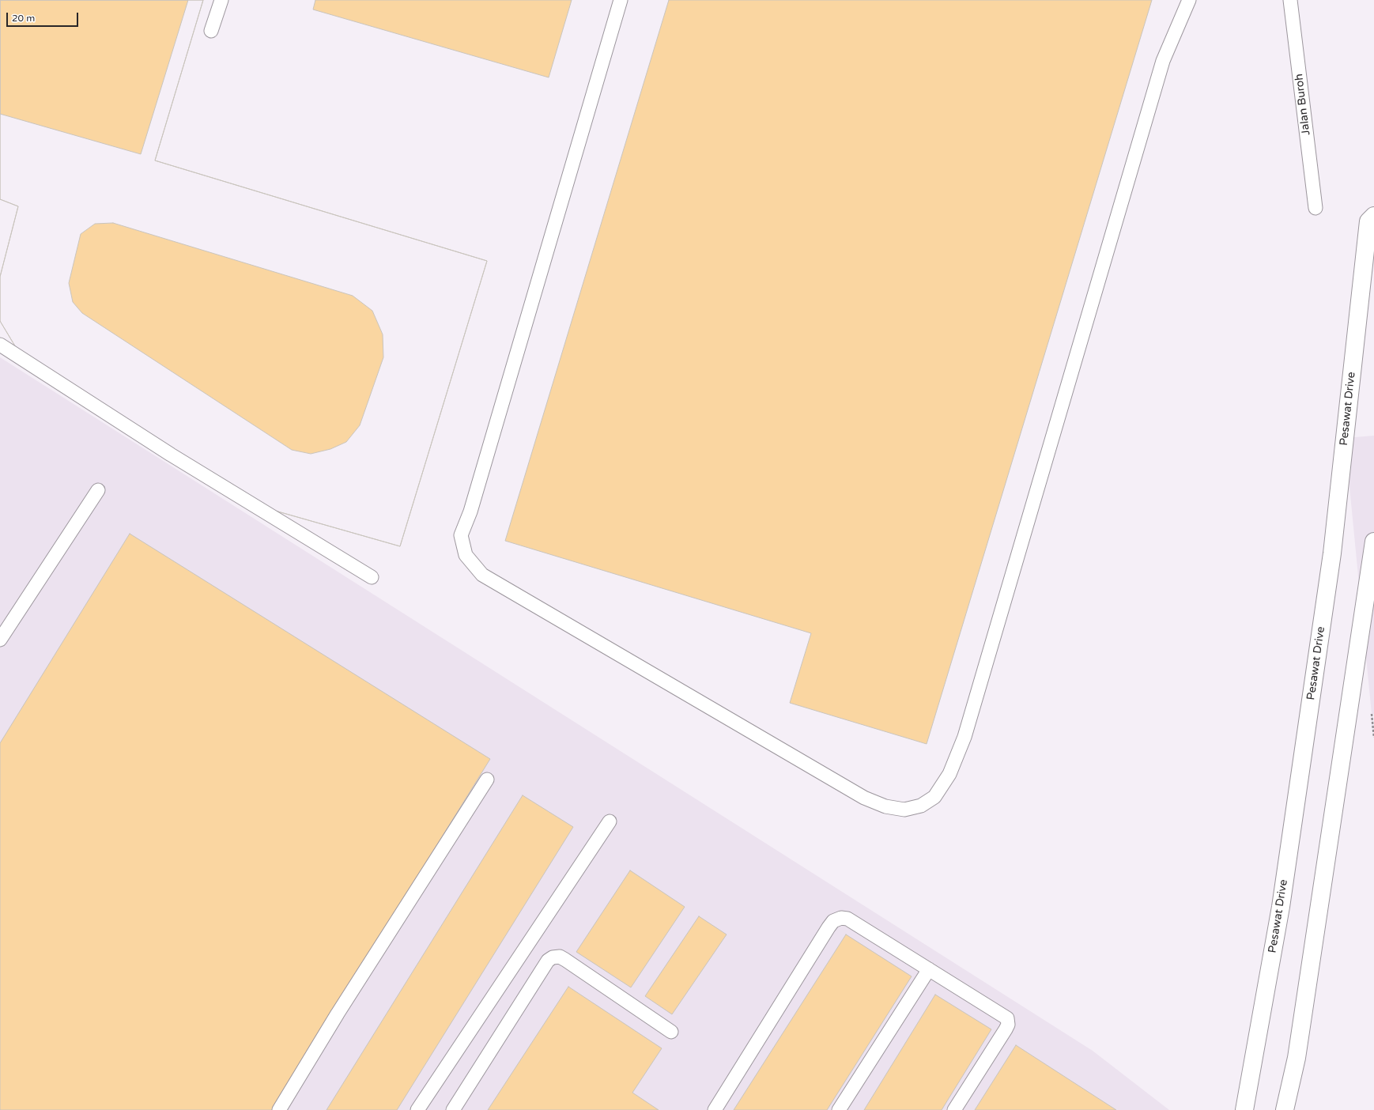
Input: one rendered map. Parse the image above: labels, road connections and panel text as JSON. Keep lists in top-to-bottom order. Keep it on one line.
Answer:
{"streets":{"street":["Pesawat Drive"],"lane":["Jalan Buroh"]},"scale_bar":"20 m"}
